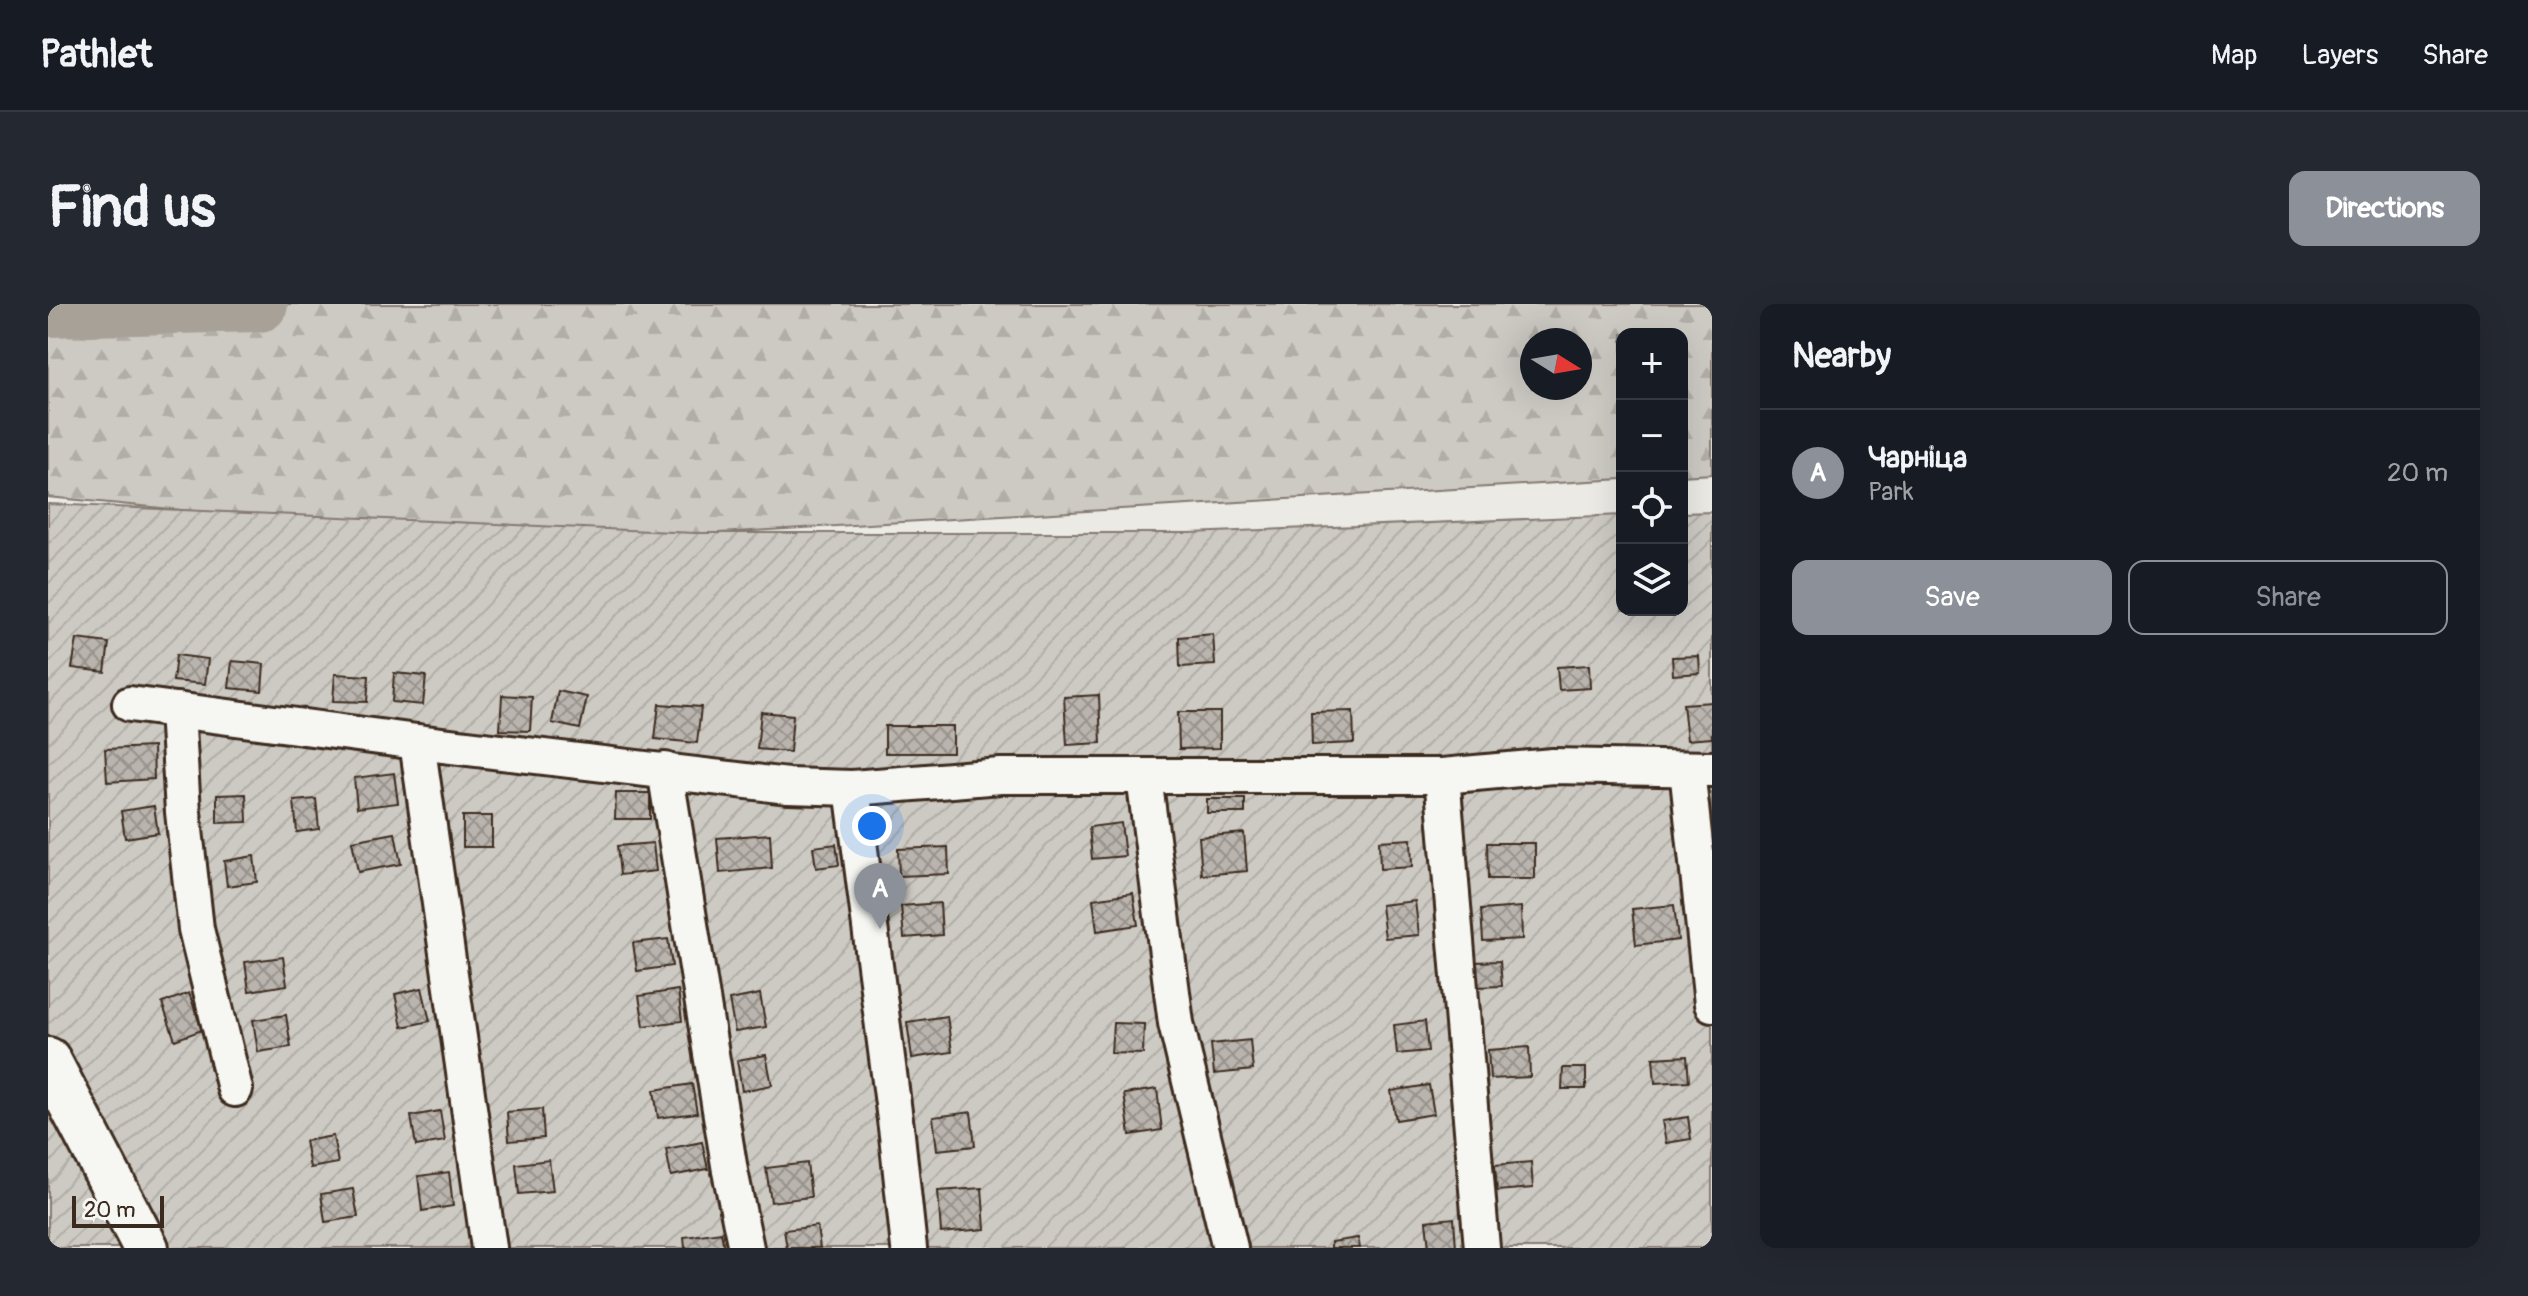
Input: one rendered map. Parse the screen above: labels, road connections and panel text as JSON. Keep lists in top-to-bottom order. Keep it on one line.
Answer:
{"scale_bar":"20 m","north":"right","page":{"header":"Pathlet","nav":["Map","Layers","Share"],"buttons":["Directions",["Save","Share"]],"title":"Find us","heading":"Nearby","map_buttons":["+","−"],"list":[{"mark":"A","name":"Чарніца","note":"Park","value":"20 m"}],"pins":"A","scale":"20 m"}}
